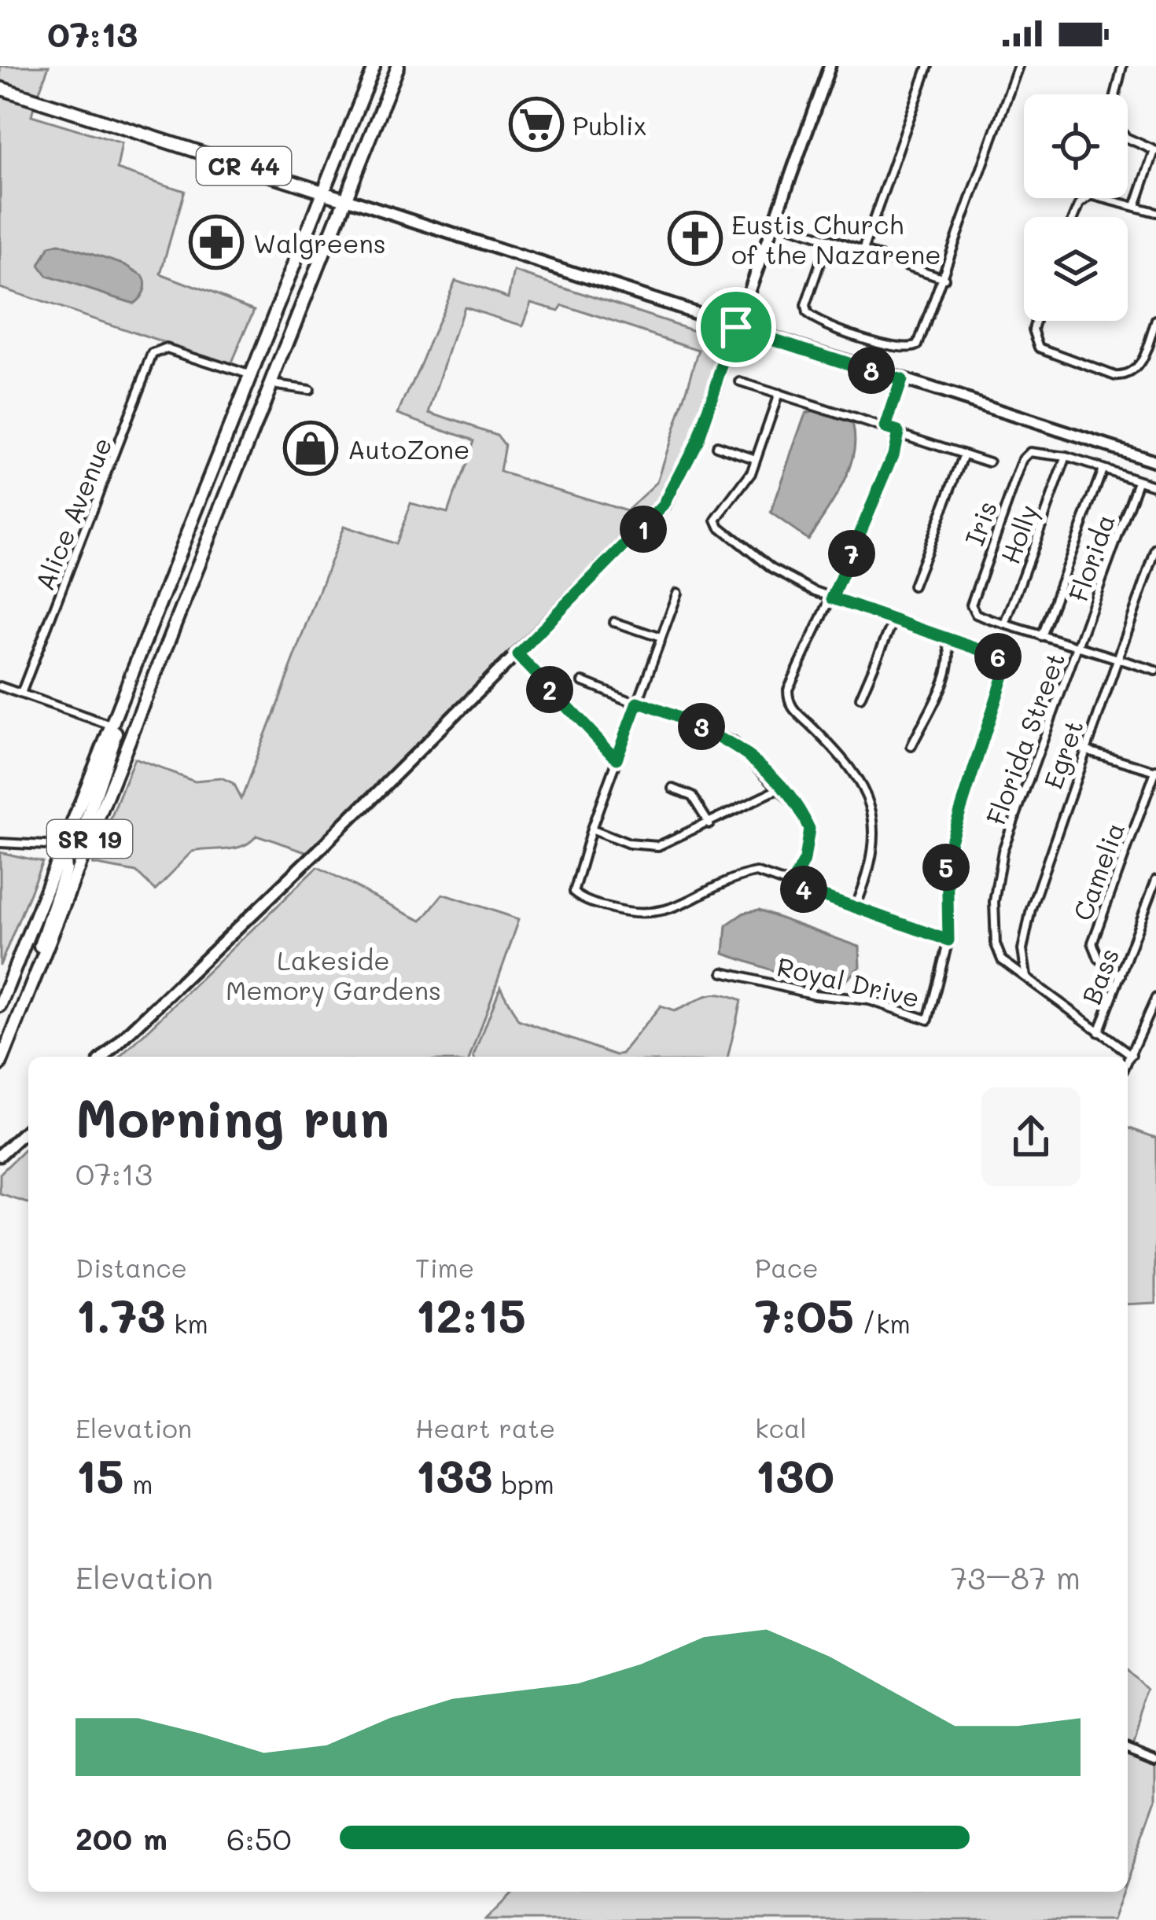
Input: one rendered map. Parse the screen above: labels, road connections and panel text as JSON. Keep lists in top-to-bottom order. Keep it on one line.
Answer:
{"streets":{"main road":["CR 44","SR 19"],"street":["Alice Avenue","Iris","Holly","Florida","Florida Street","Egret","Camelia","Bass","Royal Drive"]},"crossings":[["CR 44","SR 19"],["Alice Avenue","SR 19"],["Iris","Holly"],["Florida","Florida Street"],["Florida Street","Egret"],["Florida Street","Bass"],["Camelia","Bass"]],"parks":["Lakeside Memory Gardens"],"places":{"supermarket":["Publix"],"church":["Eustis Church of the Nazarene"],"pharmacy":["Walgreens"],"shop":["AutoZone"]},"page":{"status":"07:13","pins":["8","1","7","6","2","3","5","4"],"heading":["Morning run","07:13"],"stats":[["Distance","1.73 km"],["Time","12:15"],["Pace","7:05 /km"],["Elevation","15 m"],["Heart rate","133 bpm"],["kcal","130"]],"chart":["Elevation","73–87 m"],"list":[{"name":"200 m","note":"6:50"}]}}
